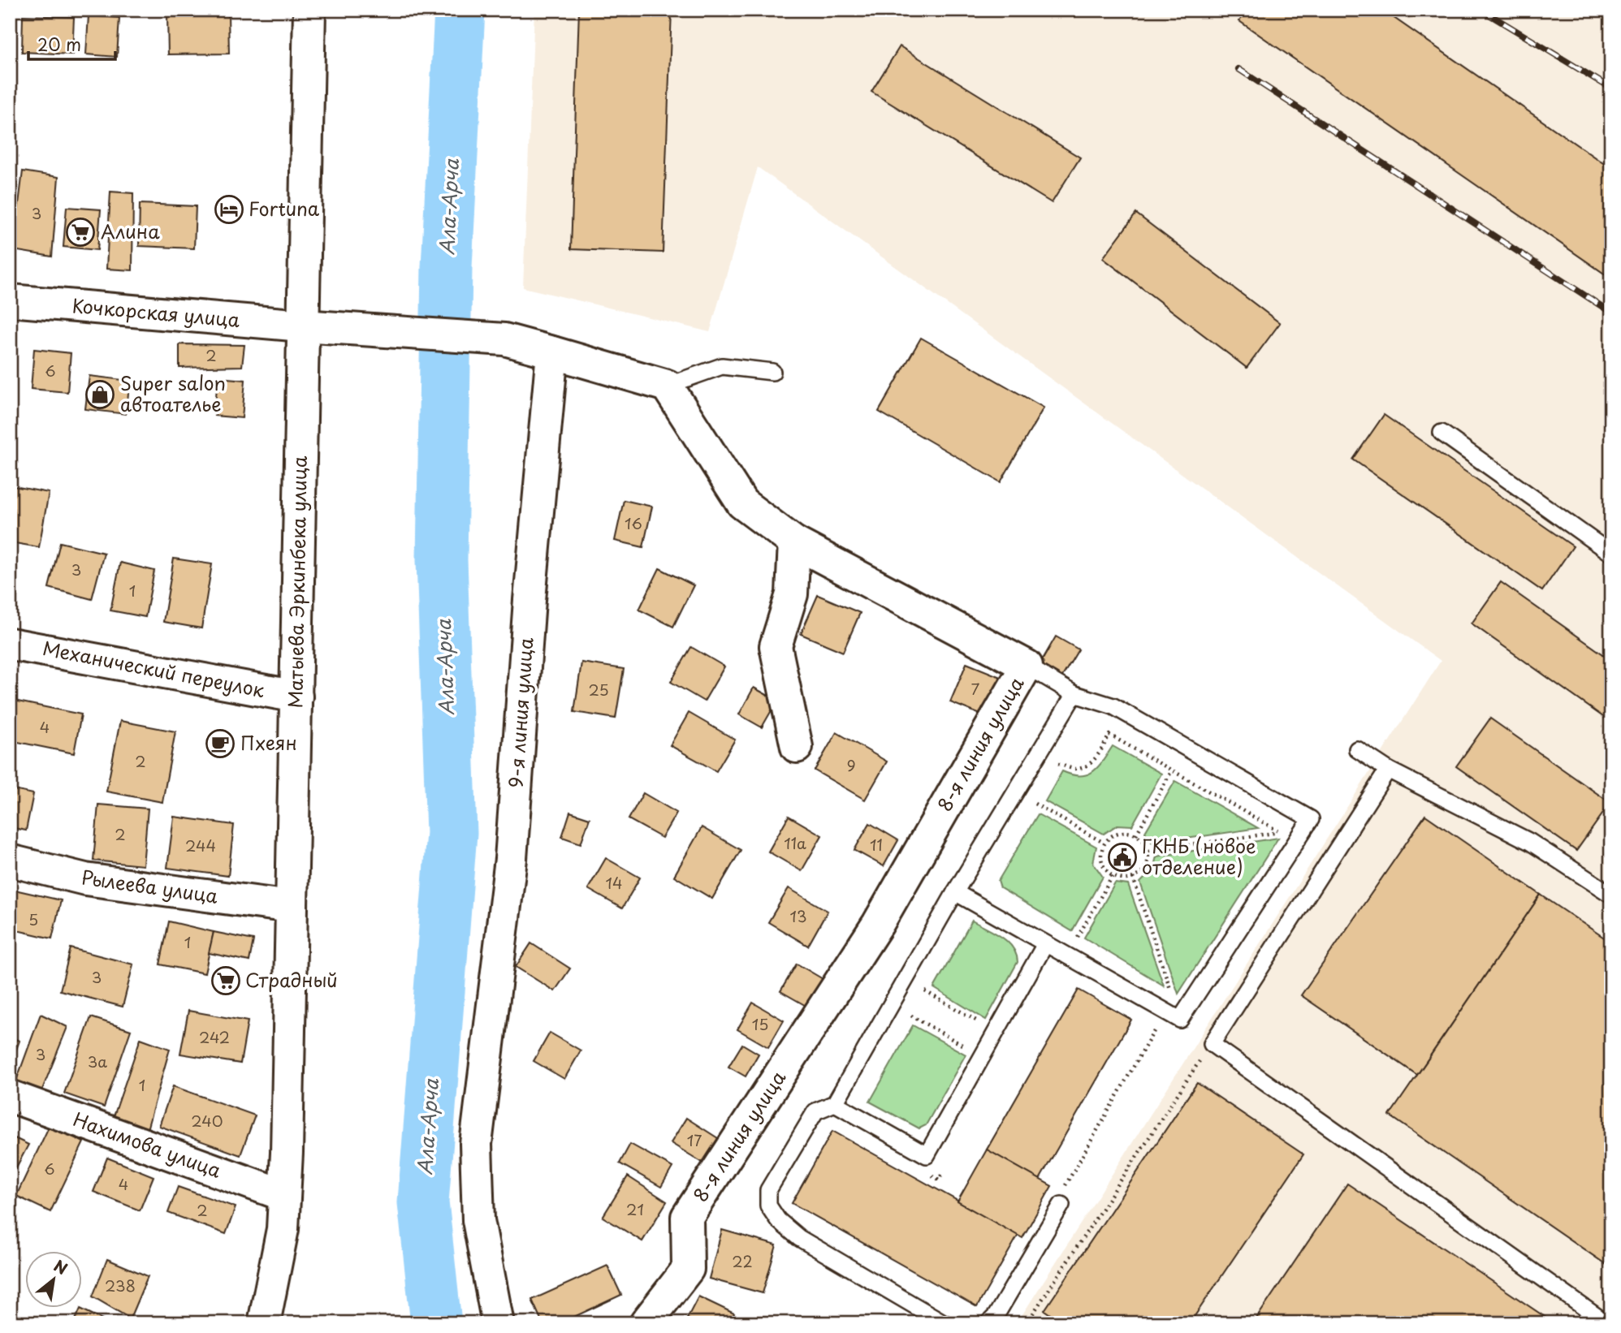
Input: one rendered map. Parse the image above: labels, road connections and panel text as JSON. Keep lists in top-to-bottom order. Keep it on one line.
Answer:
{"streets":{"street":["Кочкорская улица","Матыева Эркинбека улица","Механический переулок","9-я линия улица","8-я линия улица","Рылеева улица","Нахимова улица"]},"crossings":[["Кочкорская улица","Матыева Эркинбека улица"],["Матыева Эркинбека улица","Механический переулок"],["Матыева Эркинбека улица","Рылеева улица"],["Матыева Эркинбека улица","Нахимова улица"]],"water":["Ала-Арча"],"places":{"hotel":["Fortuna"],"supermarket":["Алина","Страдный"],"shop":["Super salon автоателье"],"cafe":["Пхеян"],"public building":["ГКНБ (новое отделение)"]},"house_numbers":["3","2","6","16","3","1","7","25","4","2","9","2","11a","11","244","14","13","5","1","3","15","242","3","3a","1","240","17","6","4","21","2","22","238"],"scale_bar":"20 m","north":"top right"}
